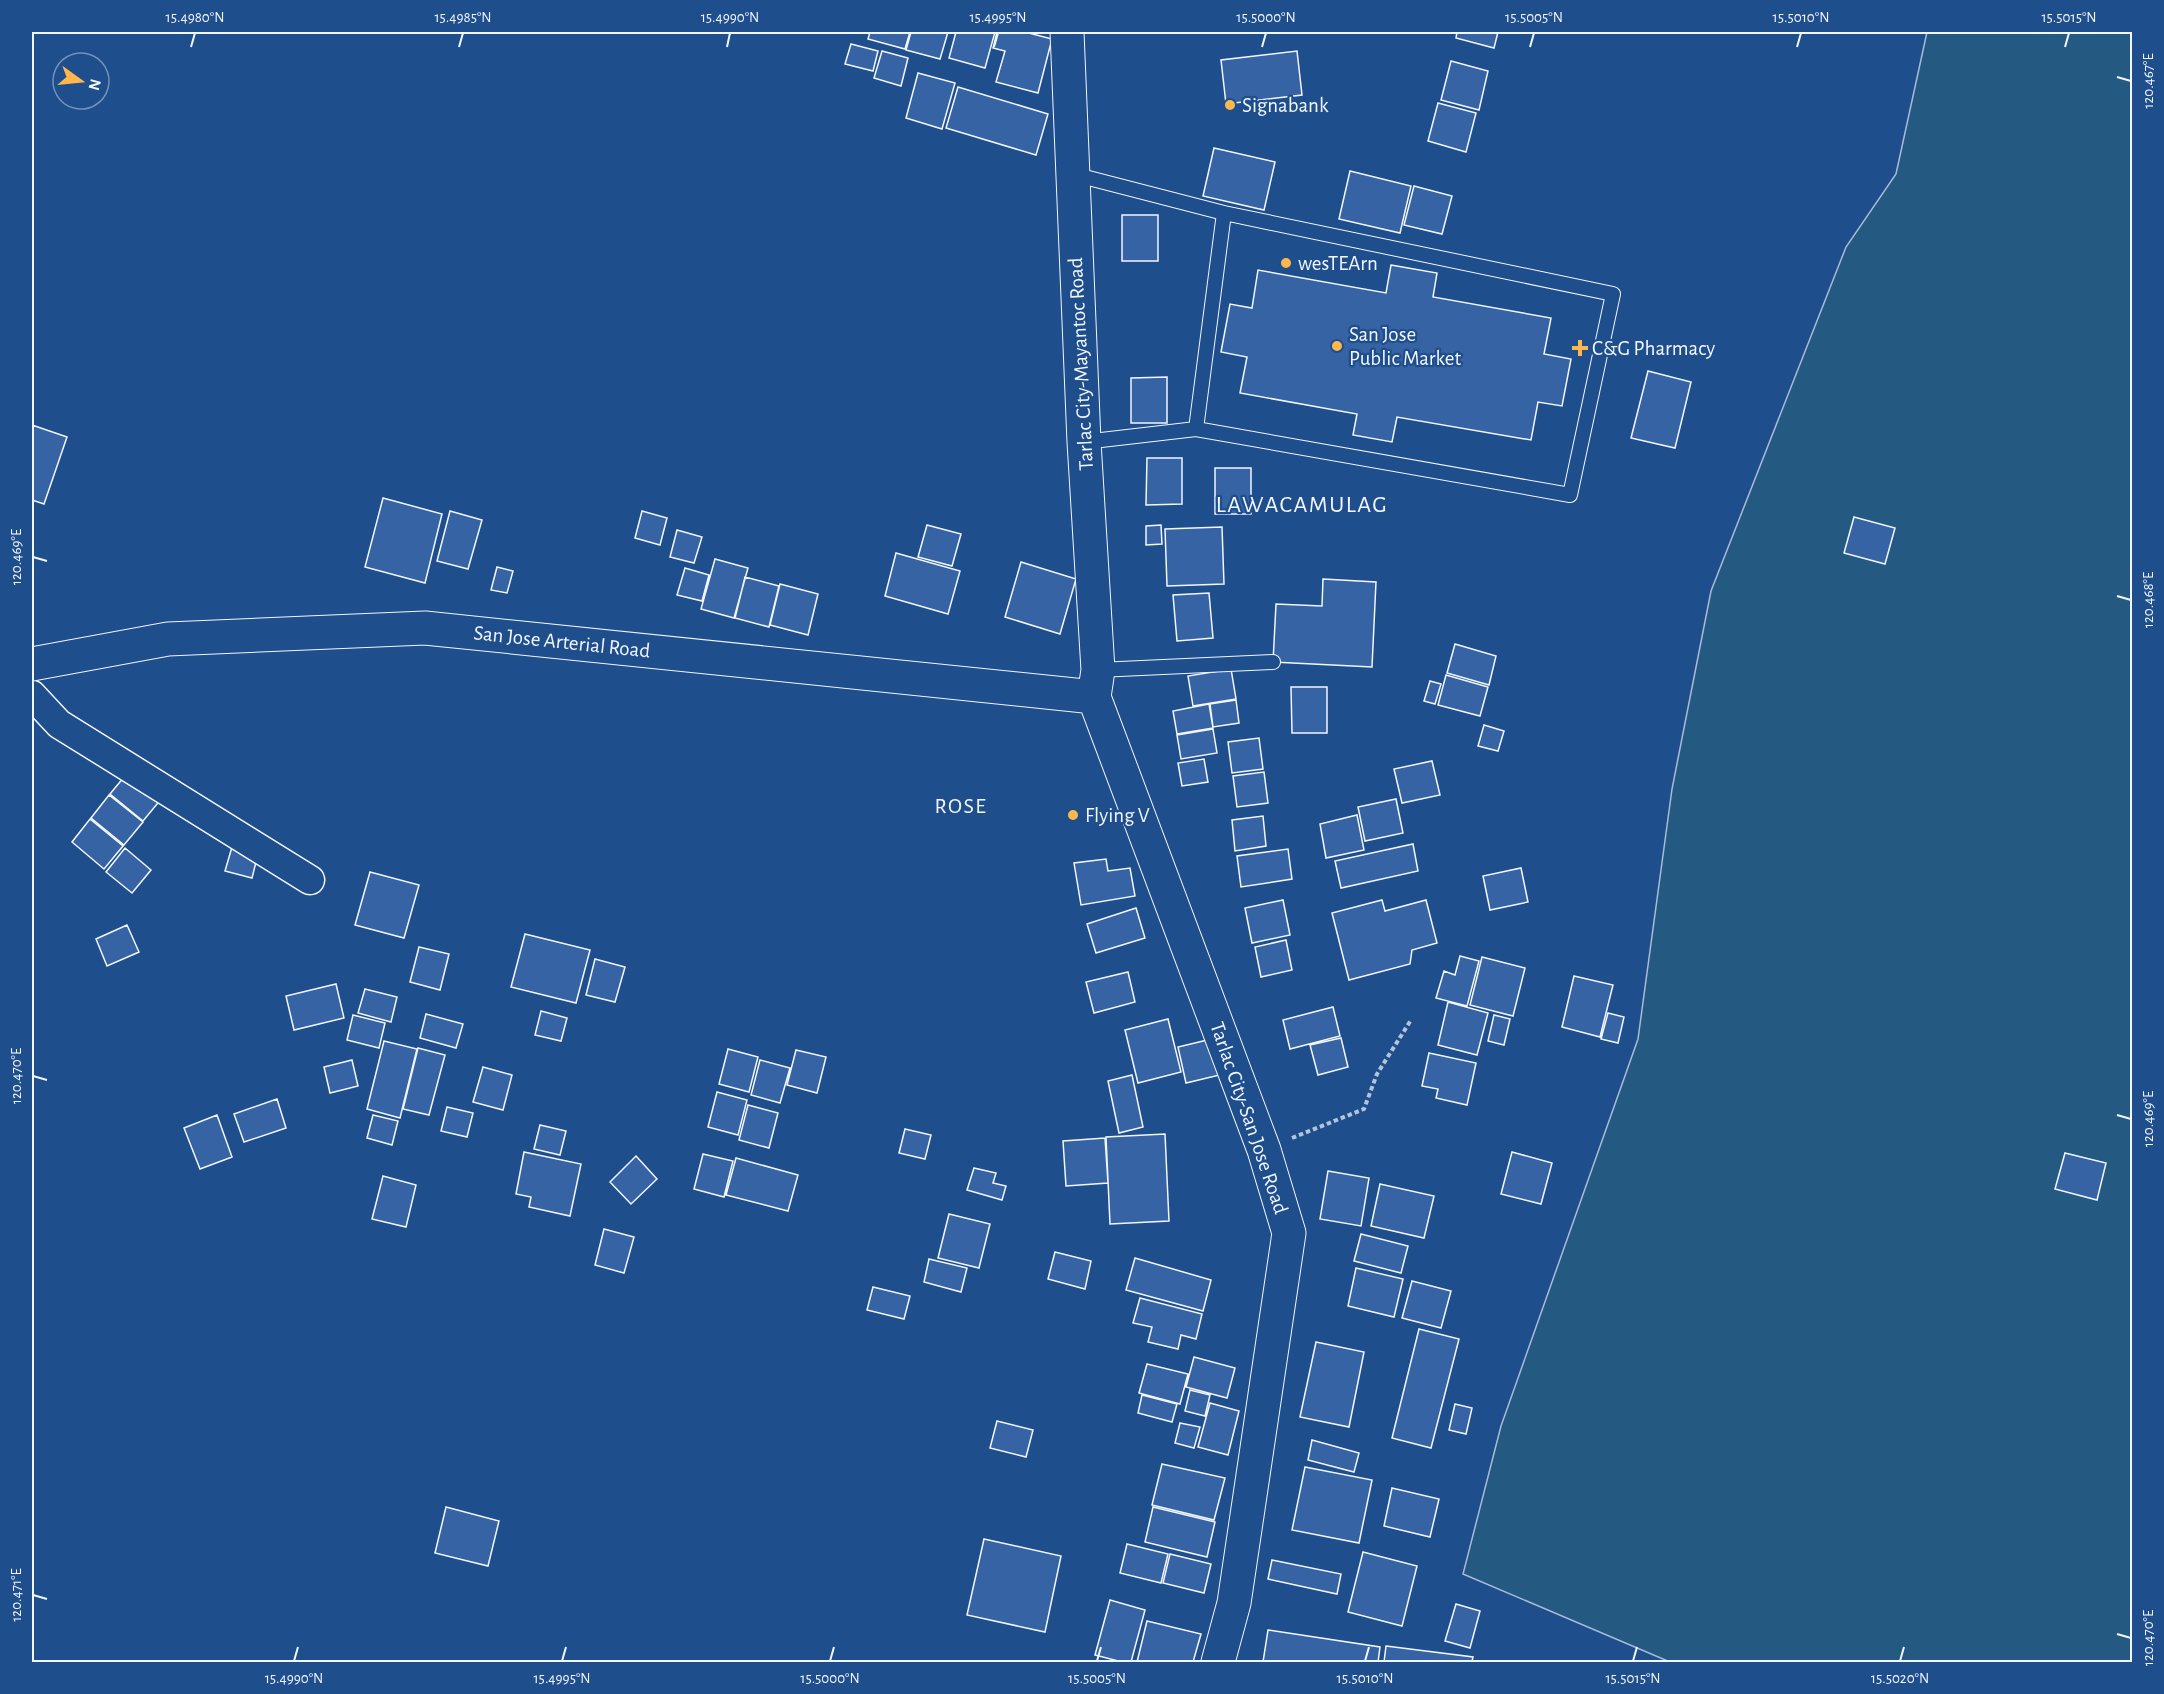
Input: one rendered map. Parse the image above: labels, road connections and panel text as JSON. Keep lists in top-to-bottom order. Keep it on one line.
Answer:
{"streets":{"main road":["Tarlac City-Mayantoc Road","San Jose Arterial Road","Tarlac City-San Jose Road"]},"crossings":[["Tarlac City-Mayantoc Road","San Jose Arterial Road"],["Tarlac City-Mayantoc Road","Tarlac City-San Jose Road"],["San Jose Arterial Road","Tarlac City-San Jose Road"]],"districts":["LAWACAMULAG","ROSE"],"places":{"other":["Signabank","wesTEArn","San Jose Public Market","Flying V"],"health":["C&G Pharmacy"]},"north":"right","coordinates":["15.4980°N","15.4985°N","15.4990°N","15.4995°N","15.5000°N","15.5005°N","15.5010°N","15.5015°N","120.467°E","120.469°E","120.468°E","120.470°E","120.471°E","15.5020°N"]}
